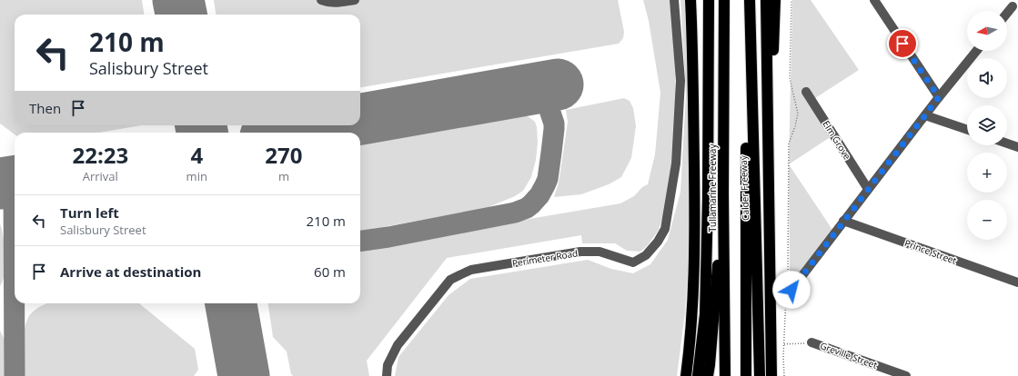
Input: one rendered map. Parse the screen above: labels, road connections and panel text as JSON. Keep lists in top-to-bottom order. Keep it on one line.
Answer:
{"streets":{"highway":["Tullamarine Freeway","Calder Freeway"],"street":["Elm Grove","Prince Street","Perimeter Road","Greville Street"]},"north":"left","page":{"map_buttons":["+","−"],"turn":["210 m","Salisbury Street"],"then":"Then","eta":["22:23","Arrival","4","min","270","m"],"list":[{"name":"Turn left","note":"Salisbury Street","value":"210 m"},{"name":"Arrive at destination","value":"60 m"}]}}
